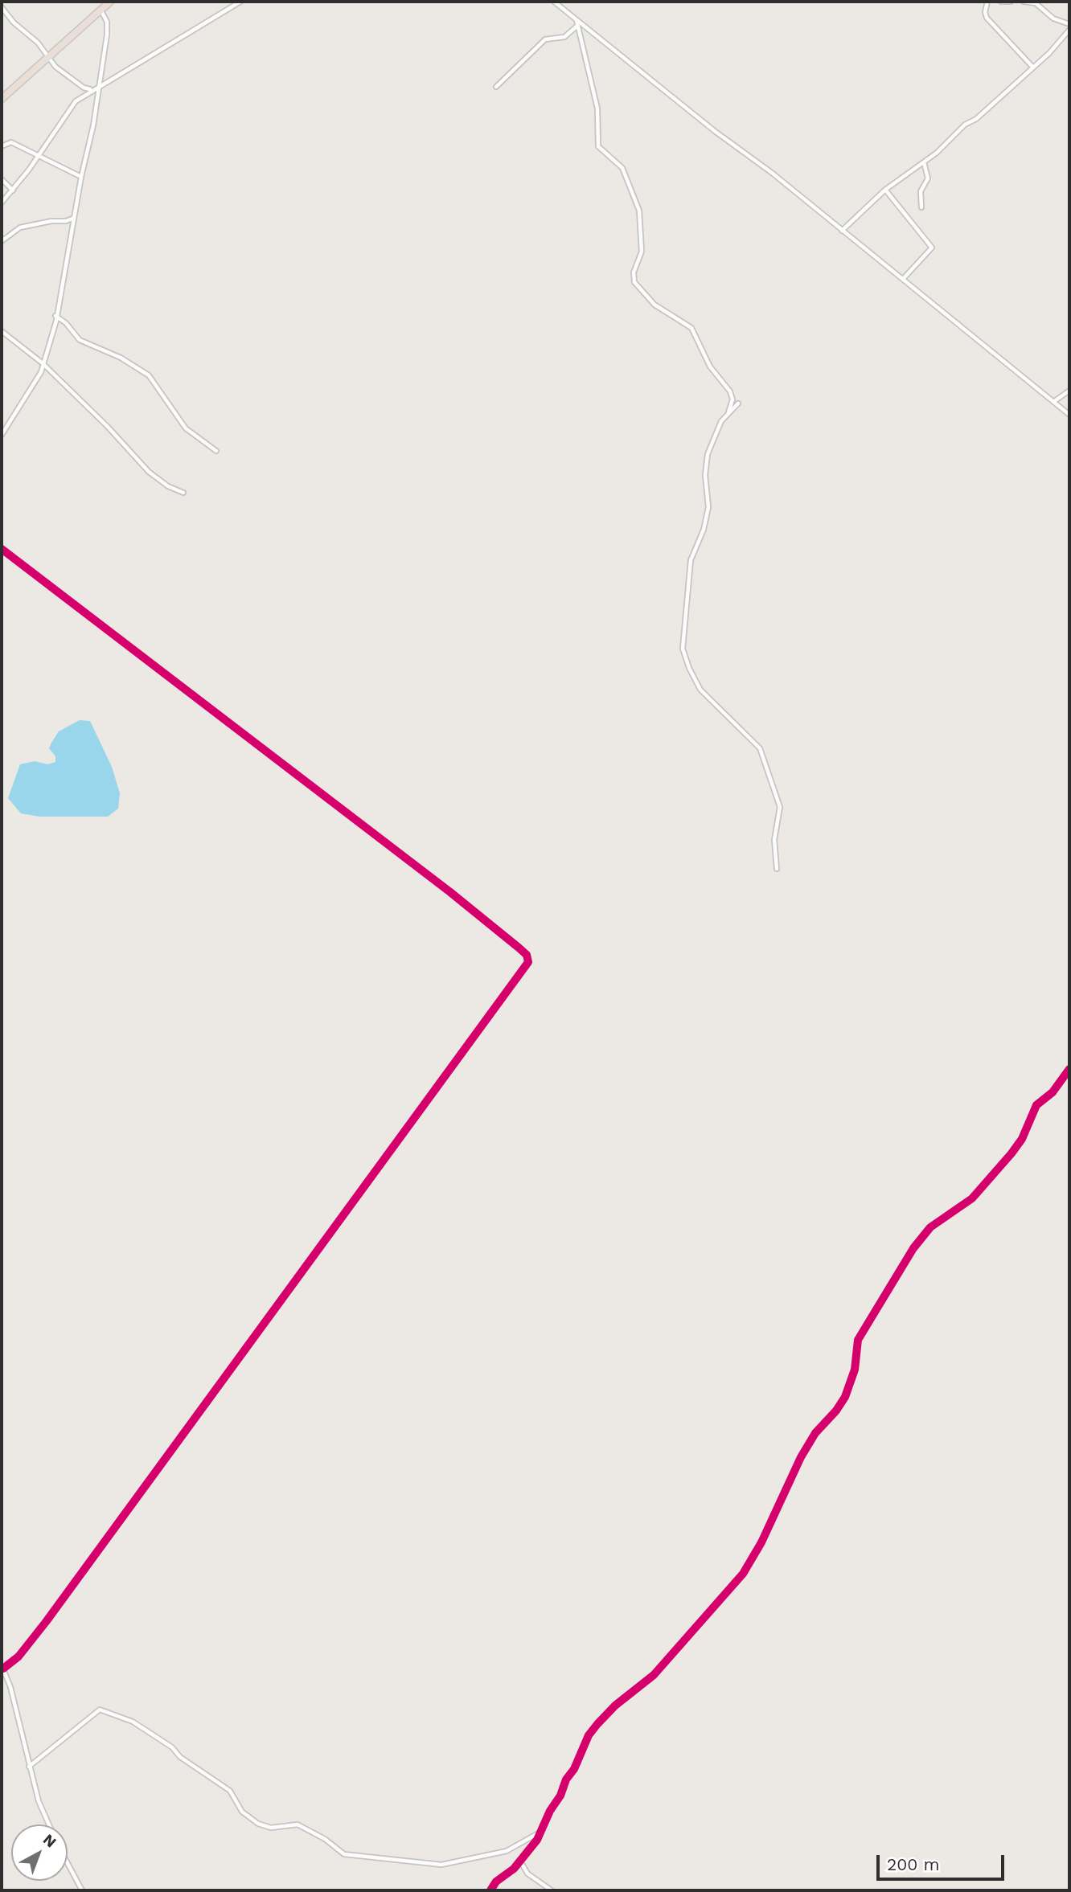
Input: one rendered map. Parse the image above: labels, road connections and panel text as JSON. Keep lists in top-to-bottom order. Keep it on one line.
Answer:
{"scale_bar":"200 m","north":"top right"}
